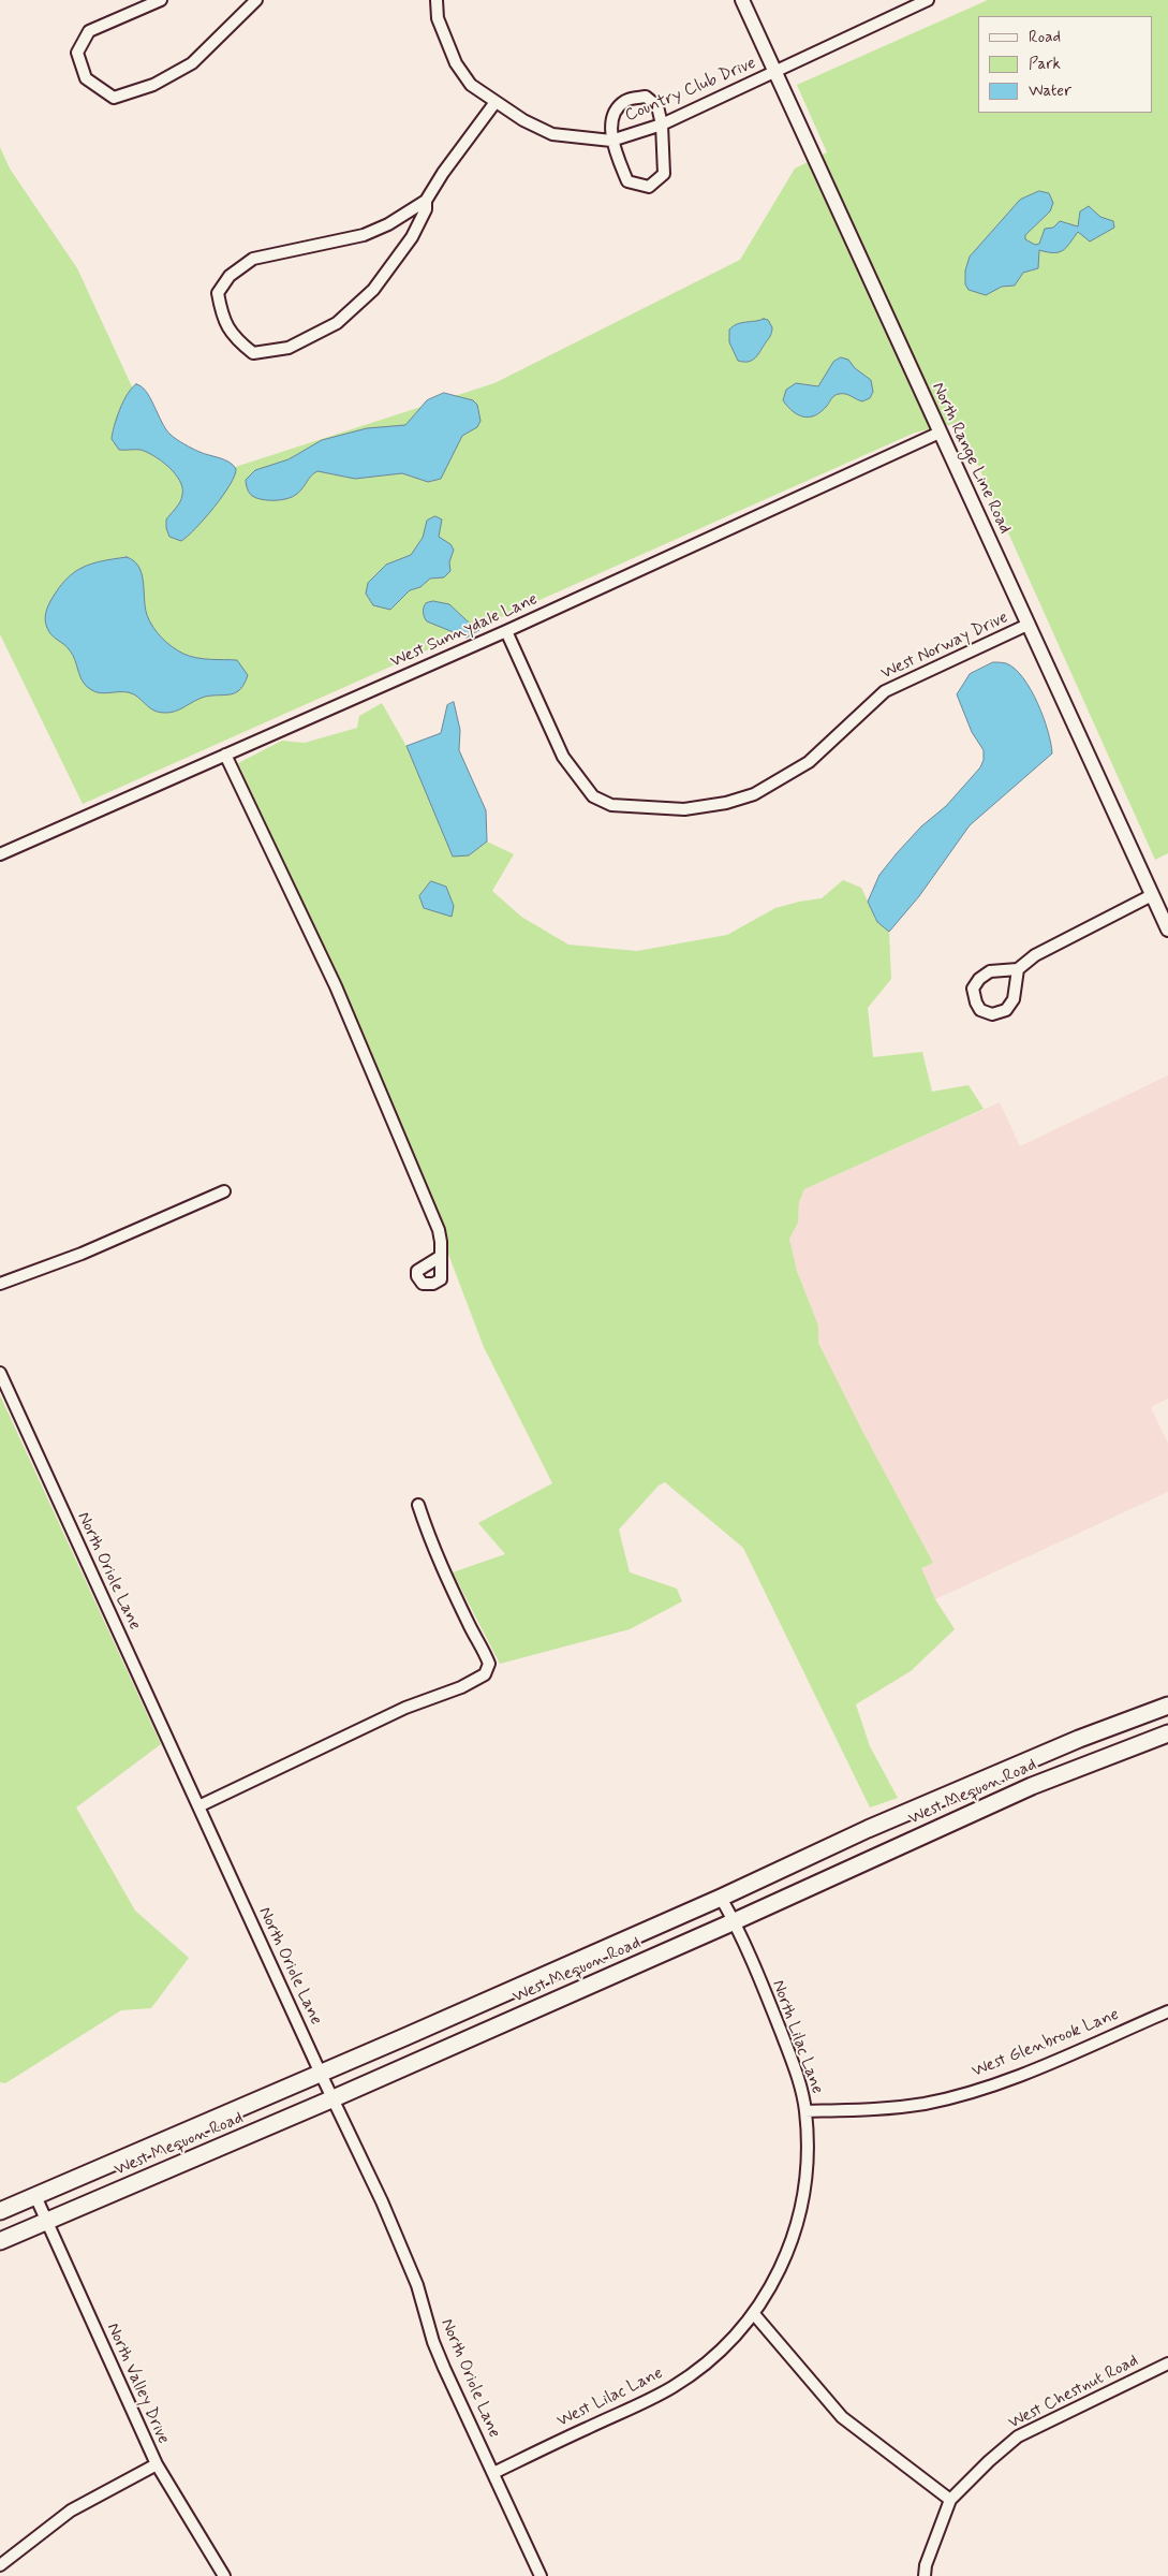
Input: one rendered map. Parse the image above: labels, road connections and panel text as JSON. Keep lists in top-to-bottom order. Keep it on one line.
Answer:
{"streets":{"main road":["West Mequon Road"],"street":["Country Club Drive","North Range Line Road","West Sunnydale Lane","West Norway Drive","North Oriole Lane","North Lilac Lane","West Glenbrook Lane","North Valley Drive","West Chestnut Road","West Lilac Lane"]},"crossings":[["Country Club Drive","North Range Line Road"],["North Range Line Road","West Sunnydale Lane"],["North Range Line Road","West Norway Drive"],["West Sunnydale Lane","West Norway Drive"],["North Oriole Lane","West Mequon Road"],["North Oriole Lane","West Lilac Lane"],["West Mequon Road","North Lilac Lane"],["West Mequon Road","North Valley Drive"],["North Lilac Lane","West Glenbrook Lane"],["North Lilac Lane","West Lilac Lane"]],"legend":["Road","Park","Water"]}
